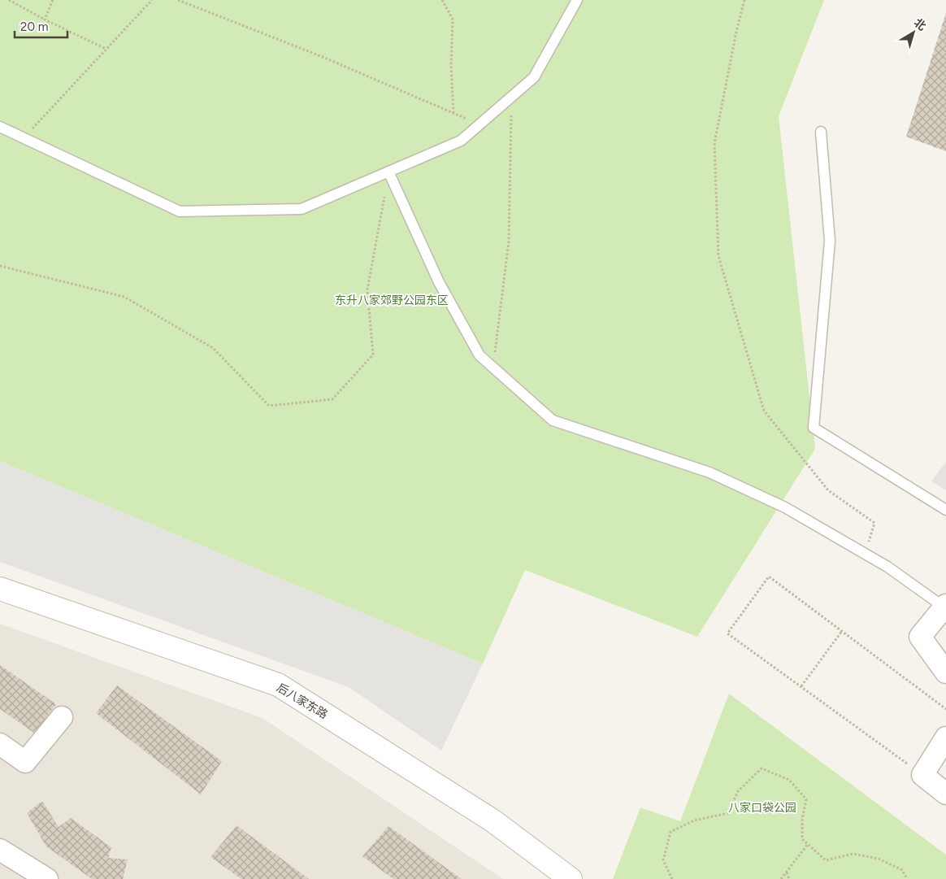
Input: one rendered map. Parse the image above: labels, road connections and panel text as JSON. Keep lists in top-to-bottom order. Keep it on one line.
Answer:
{"streets":{"street":["后八家东路"]},"parks":["东升八家郊野公园东区","八家口袋公园"],"scale_bar":"20 m","north":"top right"}
